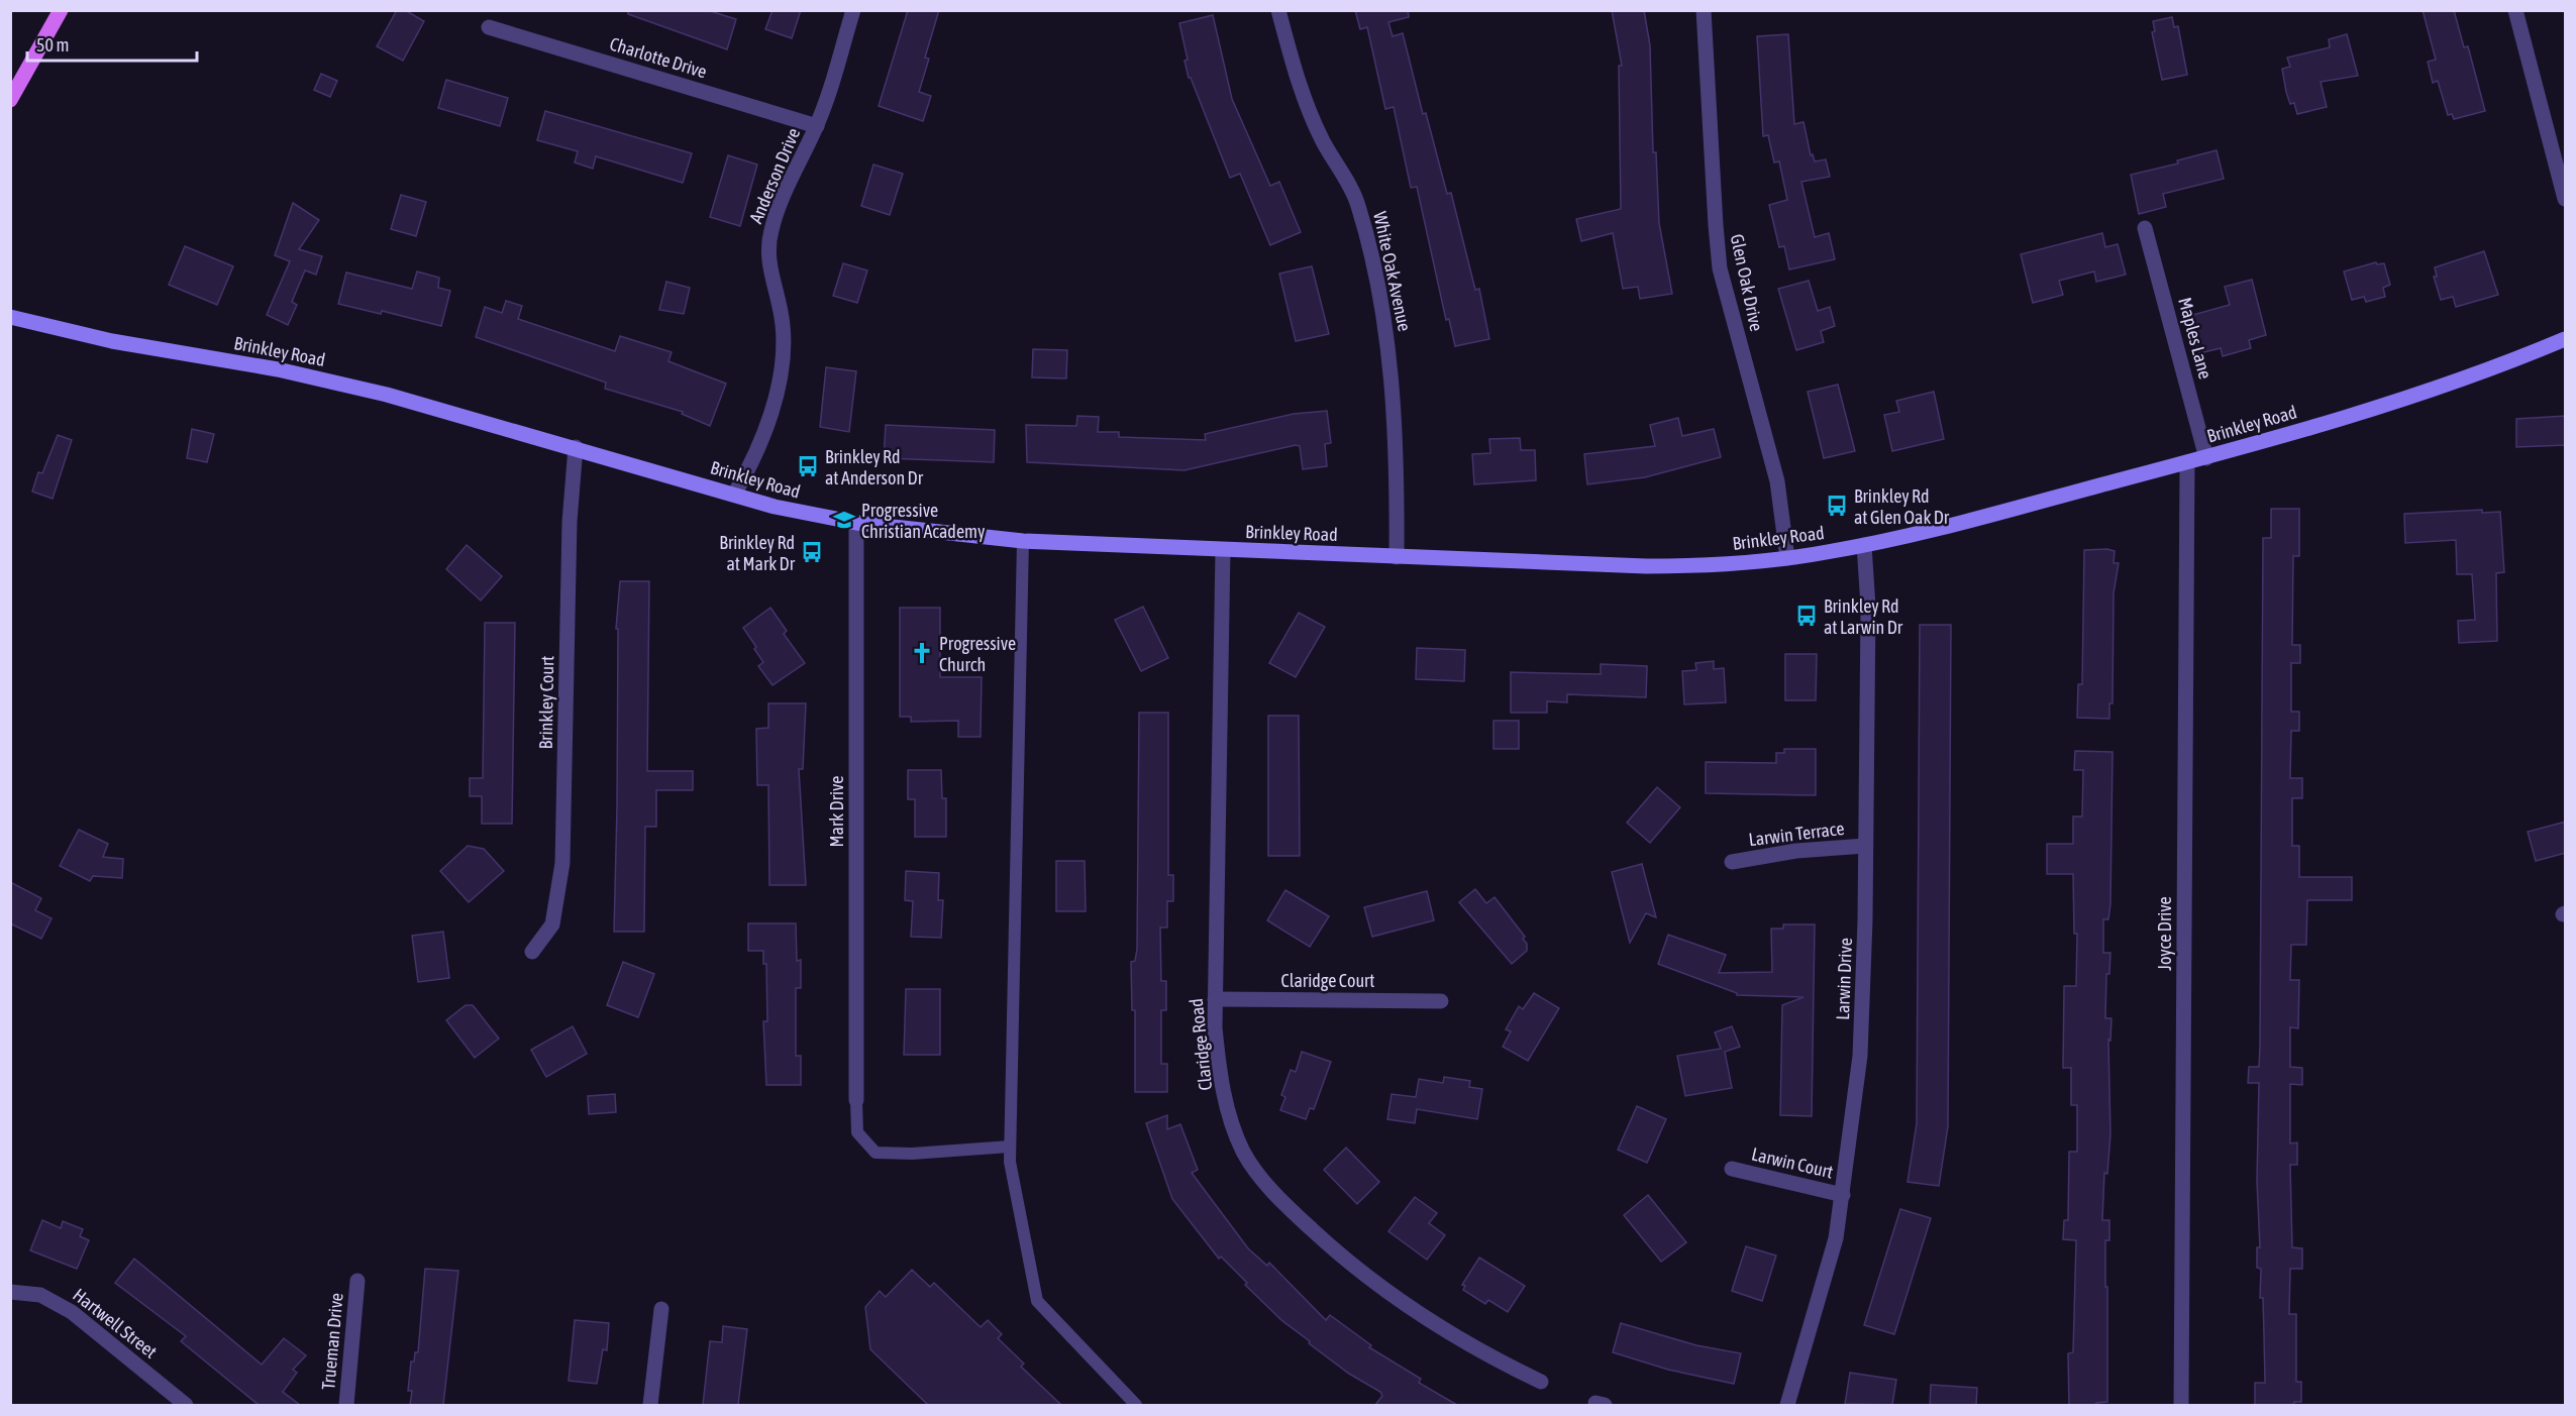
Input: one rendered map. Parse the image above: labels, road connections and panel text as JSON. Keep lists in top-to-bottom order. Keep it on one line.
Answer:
{"streets":{"main road":["Brinkley Road"],"street":["Charlotte Drive","Anderson Drive","White Oak Avenue","Glen Oak Drive","Maples Lane","Brinkley Court","Mark Drive","Larwin Terrace","Joyce Drive","Larwin Drive","Claridge Court","Claridge Road","Larwin Court","Hartwell Street","Trueman Drive"]},"crossings":[["Charlotte Drive","Anderson Drive"],["Anderson Drive","Brinkley Road"],["White Oak Avenue","Brinkley Road"],["Glen Oak Drive","Brinkley Road"],["Maples Lane","Brinkley Road"],["Brinkley Road","Brinkley Court"],["Brinkley Road","Mark Drive"],["Brinkley Road","Joyce Drive"],["Brinkley Road","Larwin Drive"],["Brinkley Road","Claridge Road"],["Larwin Terrace","Larwin Drive"],["Larwin Drive","Larwin Court"],["Claridge Court","Claridge Road"]],"places":{"bus stop":["Brinkley Rd at Anderson Dr","Brinkley Rd at Glen Oak Dr","Brinkley Rd at Mark Dr","Brinkley Rd at Larwin Dr"],"school or university":["Progressive Christian Academy"],"church":["Progressive Church"]},"scale_bar":"50 m"}
